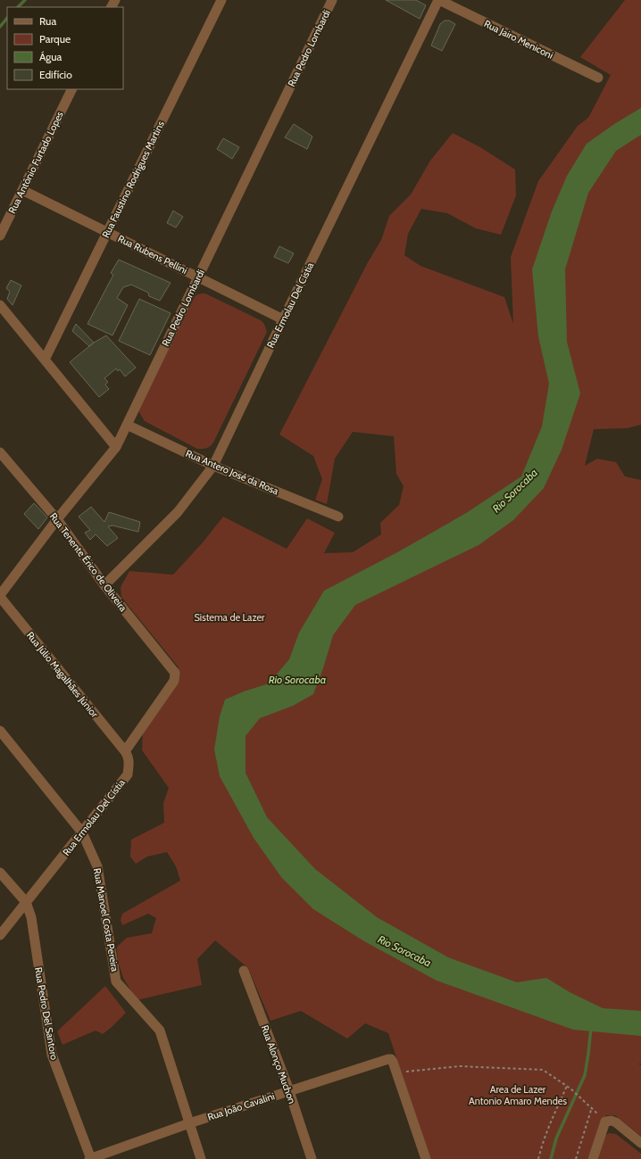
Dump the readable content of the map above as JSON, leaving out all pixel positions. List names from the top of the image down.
{
  "streets": {
    "street": [
      "Rua Jairo Meniconi",
      "Rua Pedro Lombardi",
      "Rua Antônio Furtado Lopes",
      "Rua Faustino Rodrigues Martins",
      "Rua Rubens Pellini",
      "Rua Ermolau Del Cístia",
      "Rua Antero José da Rosa",
      "Rua Tenente Érico de Oliveira",
      "Rua Júlio Magalhães Júnior",
      "Rua Manoel Costa Pereira",
      "Rua Pedro Del Santoro",
      "Rua Alonço Muchon",
      "Rua João Cavalini"
    ]
  },
  "crossings": [
    ["Rua Jairo Meniconi", "Rua Ermolau Del Cístia"],
    ["Rua Pedro Lombardi", "Rua Rubens Pellini"],
    ["Rua Pedro Lombardi", "Rua Antero José da Rosa"],
    ["Rua Pedro Lombardi", "Rua Tenente Érico de Oliveira"],
    ["Rua Pedro Lombardi", "Rua Júlio Magalhães Júnior"],
    ["Rua Antônio Furtado Lopes", "Rua Rubens Pellini"],
    ["Rua Faustino Rodrigues Martins", "Rua Rubens Pellini"],
    ["Rua Rubens Pellini", "Rua Ermolau Del Cístia"],
    ["Rua Ermolau Del Cístia", "Rua Antero José da Rosa"],
    ["Rua Ermolau Del Cístia", "Rua Tenente Érico de Oliveira"],
    ["Rua Ermolau Del Cístia", "Rua Júlio Magalhães Júnior"],
    ["Rua Ermolau Del Cístia", "Rua Manoel Costa Pereira"],
    ["Rua Ermolau Del Cístia", "Rua Pedro Del Santoro"],
    ["Rua Tenente Érico de Oliveira", "Rua Júlio Magalhães Júnior"],
    ["Rua Manoel Costa Pereira", "Rua João Cavalini"],
    ["Rua Pedro Del Santoro", "Rua João Cavalini"],
    ["Rua Alonço Muchon", "Rua João Cavalini"]
  ],
  "water": ["Rio Sorocaba"],
  "parks": ["Sistema de Lazer", "Area de Lazer Antonio Amaro Mendes"],
  "legend": [
    "Rua",
    "Parque",
    "Água",
    "Edifício"
  ]
}
